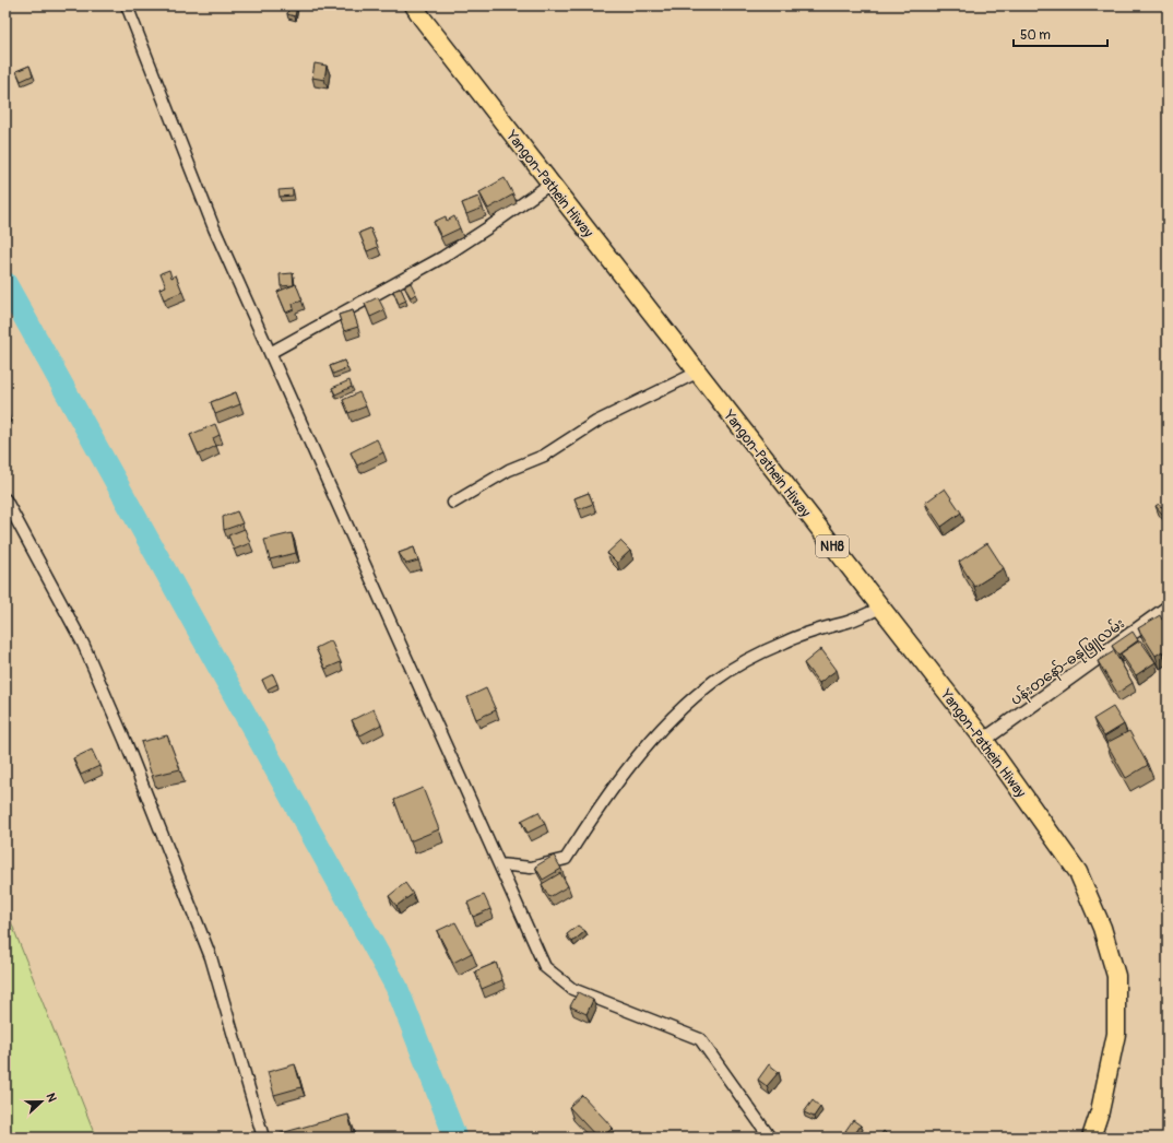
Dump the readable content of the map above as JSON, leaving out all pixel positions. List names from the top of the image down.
{
  "streets": {
    "highway": ["Yangon-Pathein Hiway", "NH8"],
    "street": ["ပန်းတနော်-ဓနုဖြူလမ်း"]
  },
  "crossings": [
    ["Yangon-Pathein Hiway", "ပန်းတနော်-ဓနုဖြူလမ်း"]
  ],
  "scale_bar": "50 m",
  "north": "right"
}
